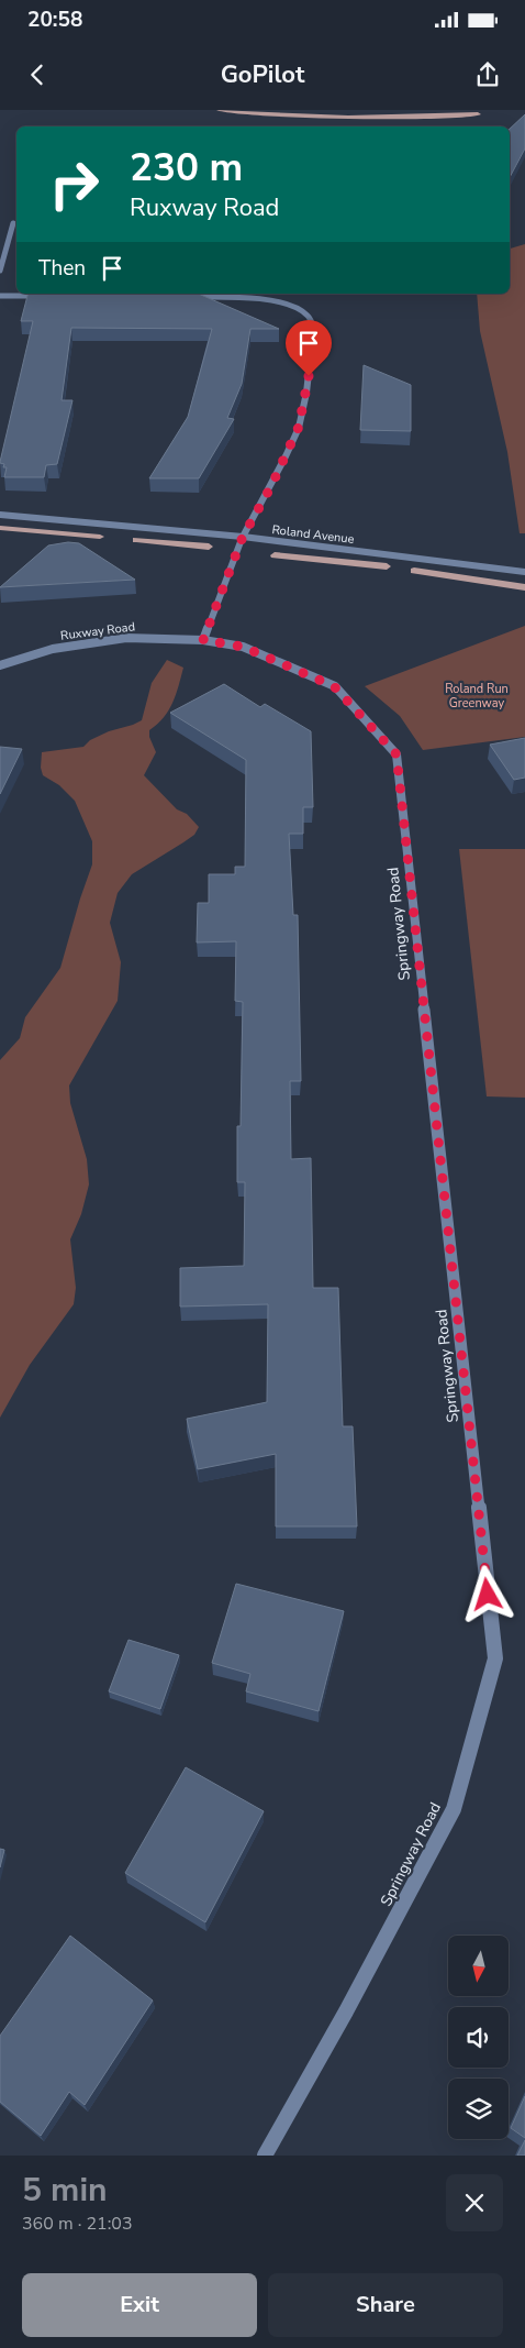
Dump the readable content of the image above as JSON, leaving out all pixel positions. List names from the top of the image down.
{
  "streets": {
    "street": ["Roland Avenue", "Ruxway Road", "Springway Road"]
  },
  "crossings": [
    ["Ruxway Road", "Springway Road"]
  ],
  "parks": ["Roland Run Greenway"],
  "north": "bottom",
  "page": {
    "status": "20:58",
    "header": "GoPilot",
    "turn": ["230 m", "Ruxway Road"],
    "then": "Then",
    "heading": ["5 min", "360 m · 21:03"],
    "buttons": ["Exit", "Share"]
  }
}
